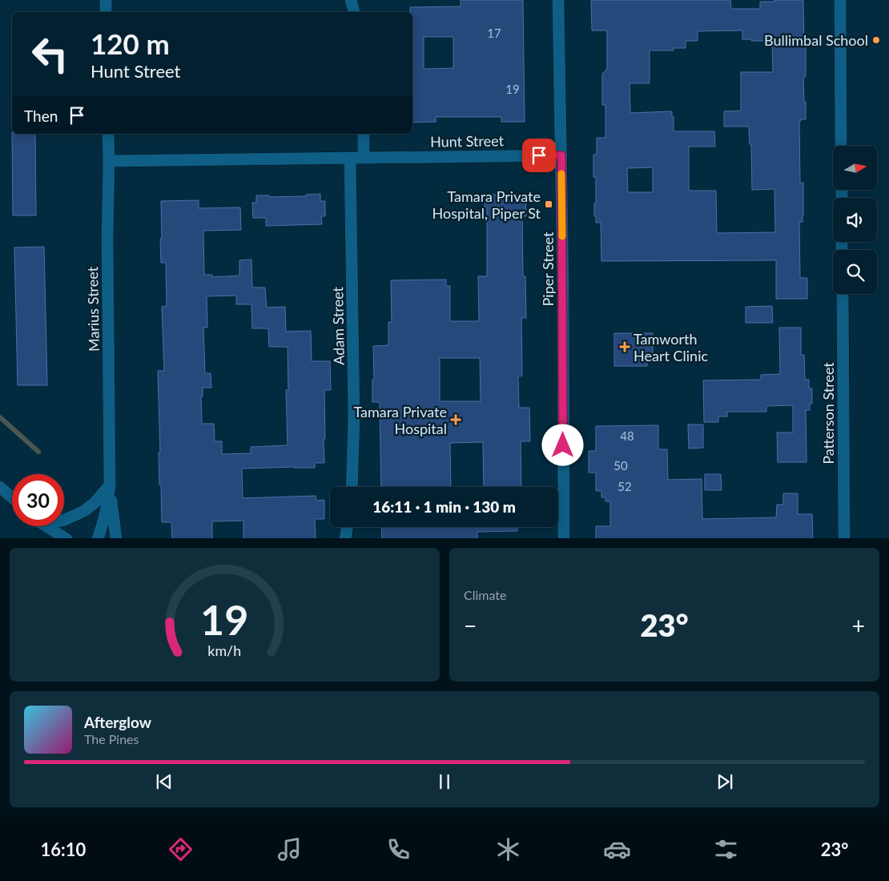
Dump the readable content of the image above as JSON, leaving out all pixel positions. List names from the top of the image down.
{
  "streets": {
    "street": [
      "Hunt Street",
      "Piper Street",
      "Marius Street",
      "Adam Street",
      "Patterson Street"
    ]
  },
  "crossings": [
    ["Hunt Street", "Piper Street"],
    ["Hunt Street", "Marius Street"],
    ["Hunt Street", "Adam Street"]
  ],
  "places": {
    "other": ["Bullimbal School"],
    "transit": ["Tamara Private Hospital, Piper St"],
    "health": ["Tamworth Heart Clinic", "Tamara Private Hospital"]
  },
  "house_numbers": [
    "17",
    "19",
    "48",
    "50",
    "52"
  ],
  "north": "right",
  "page": {
    "turn": ["120 m", "Hunt Street"],
    "then": "Then",
    "limit": "30",
    "trip": "16:11 · 1 min · 130 m",
    "tile": "Climate",
    "heat": ["−", "23°", "+"],
    "song": ["Afterglow", "The Pines"],
    "tabs": ["16:10", "23°"],
    "gauge": ["19", "km/h"]
  }
}
